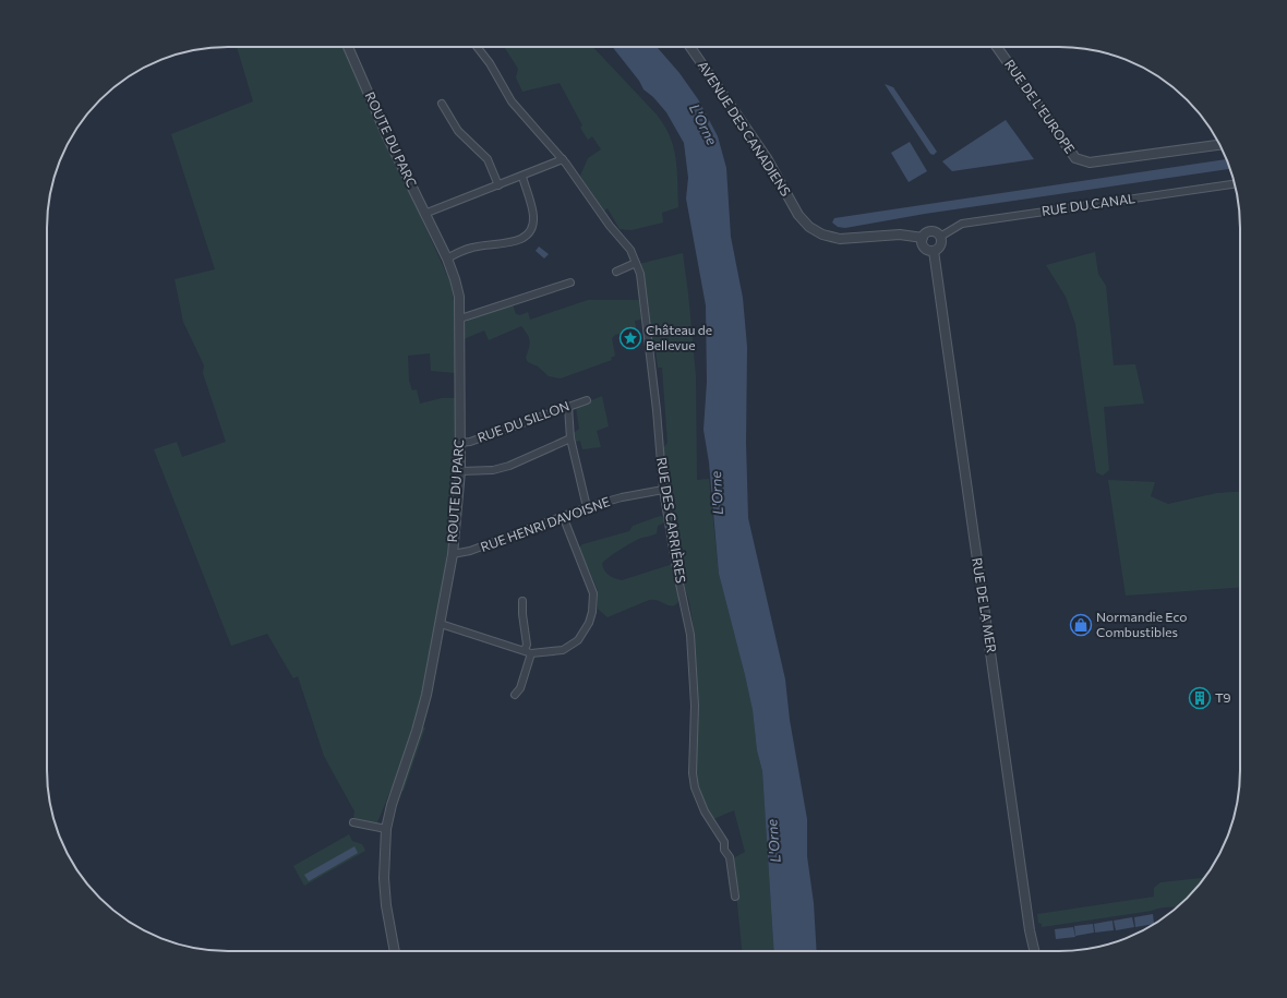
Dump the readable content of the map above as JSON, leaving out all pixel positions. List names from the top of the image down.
{
  "streets": {
    "street": [
      "RUE DE L'EUROPE",
      "AVENUE DES CANADIENS",
      "ROUTE DU PARC",
      "RUE DU CANAL",
      "RUE DU SILLON",
      "RUE DES CARRIÈRES",
      "RUE HENRI DAVOISNE",
      "RUE DE LA MER"
    ]
  },
  "crossings": [
    ["AVENUE DES CANADIENS", "RUE DU CANAL"],
    ["AVENUE DES CANADIENS", "RUE DE LA MER"],
    ["ROUTE DU PARC", "RUE DU SILLON"],
    ["ROUTE DU PARC", "RUE HENRI DAVOISNE"],
    ["RUE DU CANAL", "RUE DE LA MER"],
    ["RUE DES CARRIÈRES", "RUE HENRI DAVOISNE"]
  ],
  "water": ["L'Orne"],
  "places": {
    "place": ["Château de Bellevue"],
    "shop": ["Normandie Eco Combustibles"],
    "building": ["T9"]
  }
}
